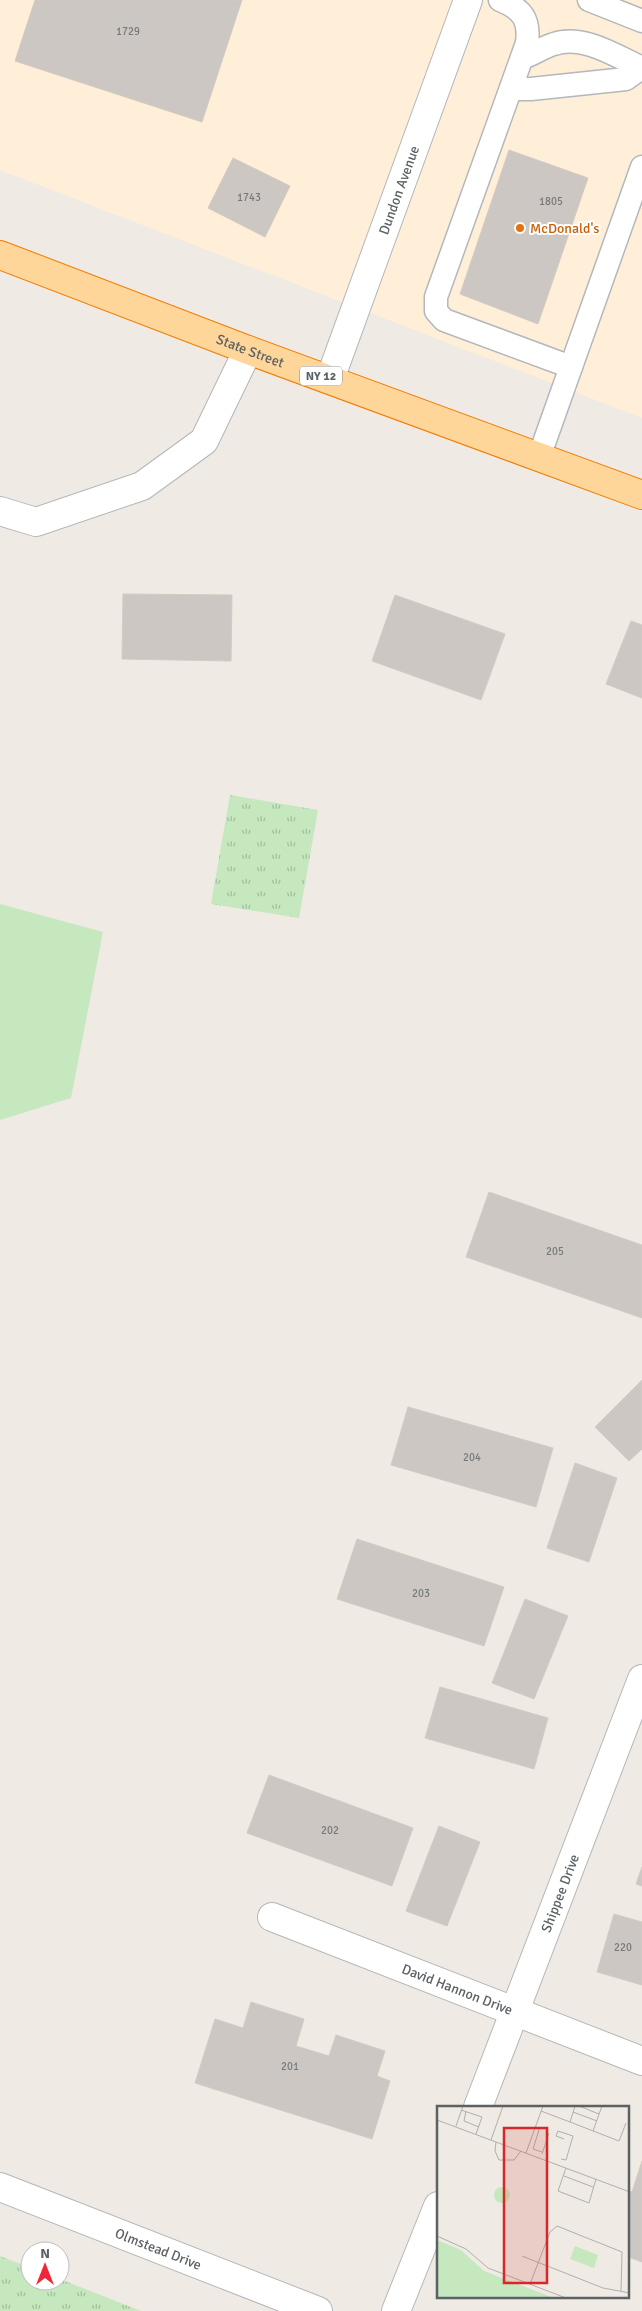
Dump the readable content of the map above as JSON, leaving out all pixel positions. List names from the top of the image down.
{
  "streets": {
    "highway": ["State Street", "NY 12"],
    "street": [
      "Dundon Avenue",
      "Shippee Drive",
      "David Hannon Drive",
      "Olmstead Drive"
    ]
  },
  "crossings": [
    ["Dundon Avenue", "State Street"],
    ["Shippee Drive", "David Hannon Drive"]
  ],
  "places": ["McDonald's"],
  "house_numbers": [
    "1729",
    "1743",
    "1805",
    "205",
    "204",
    "203",
    "202",
    "220",
    "201"
  ],
  "north": "top"
}
